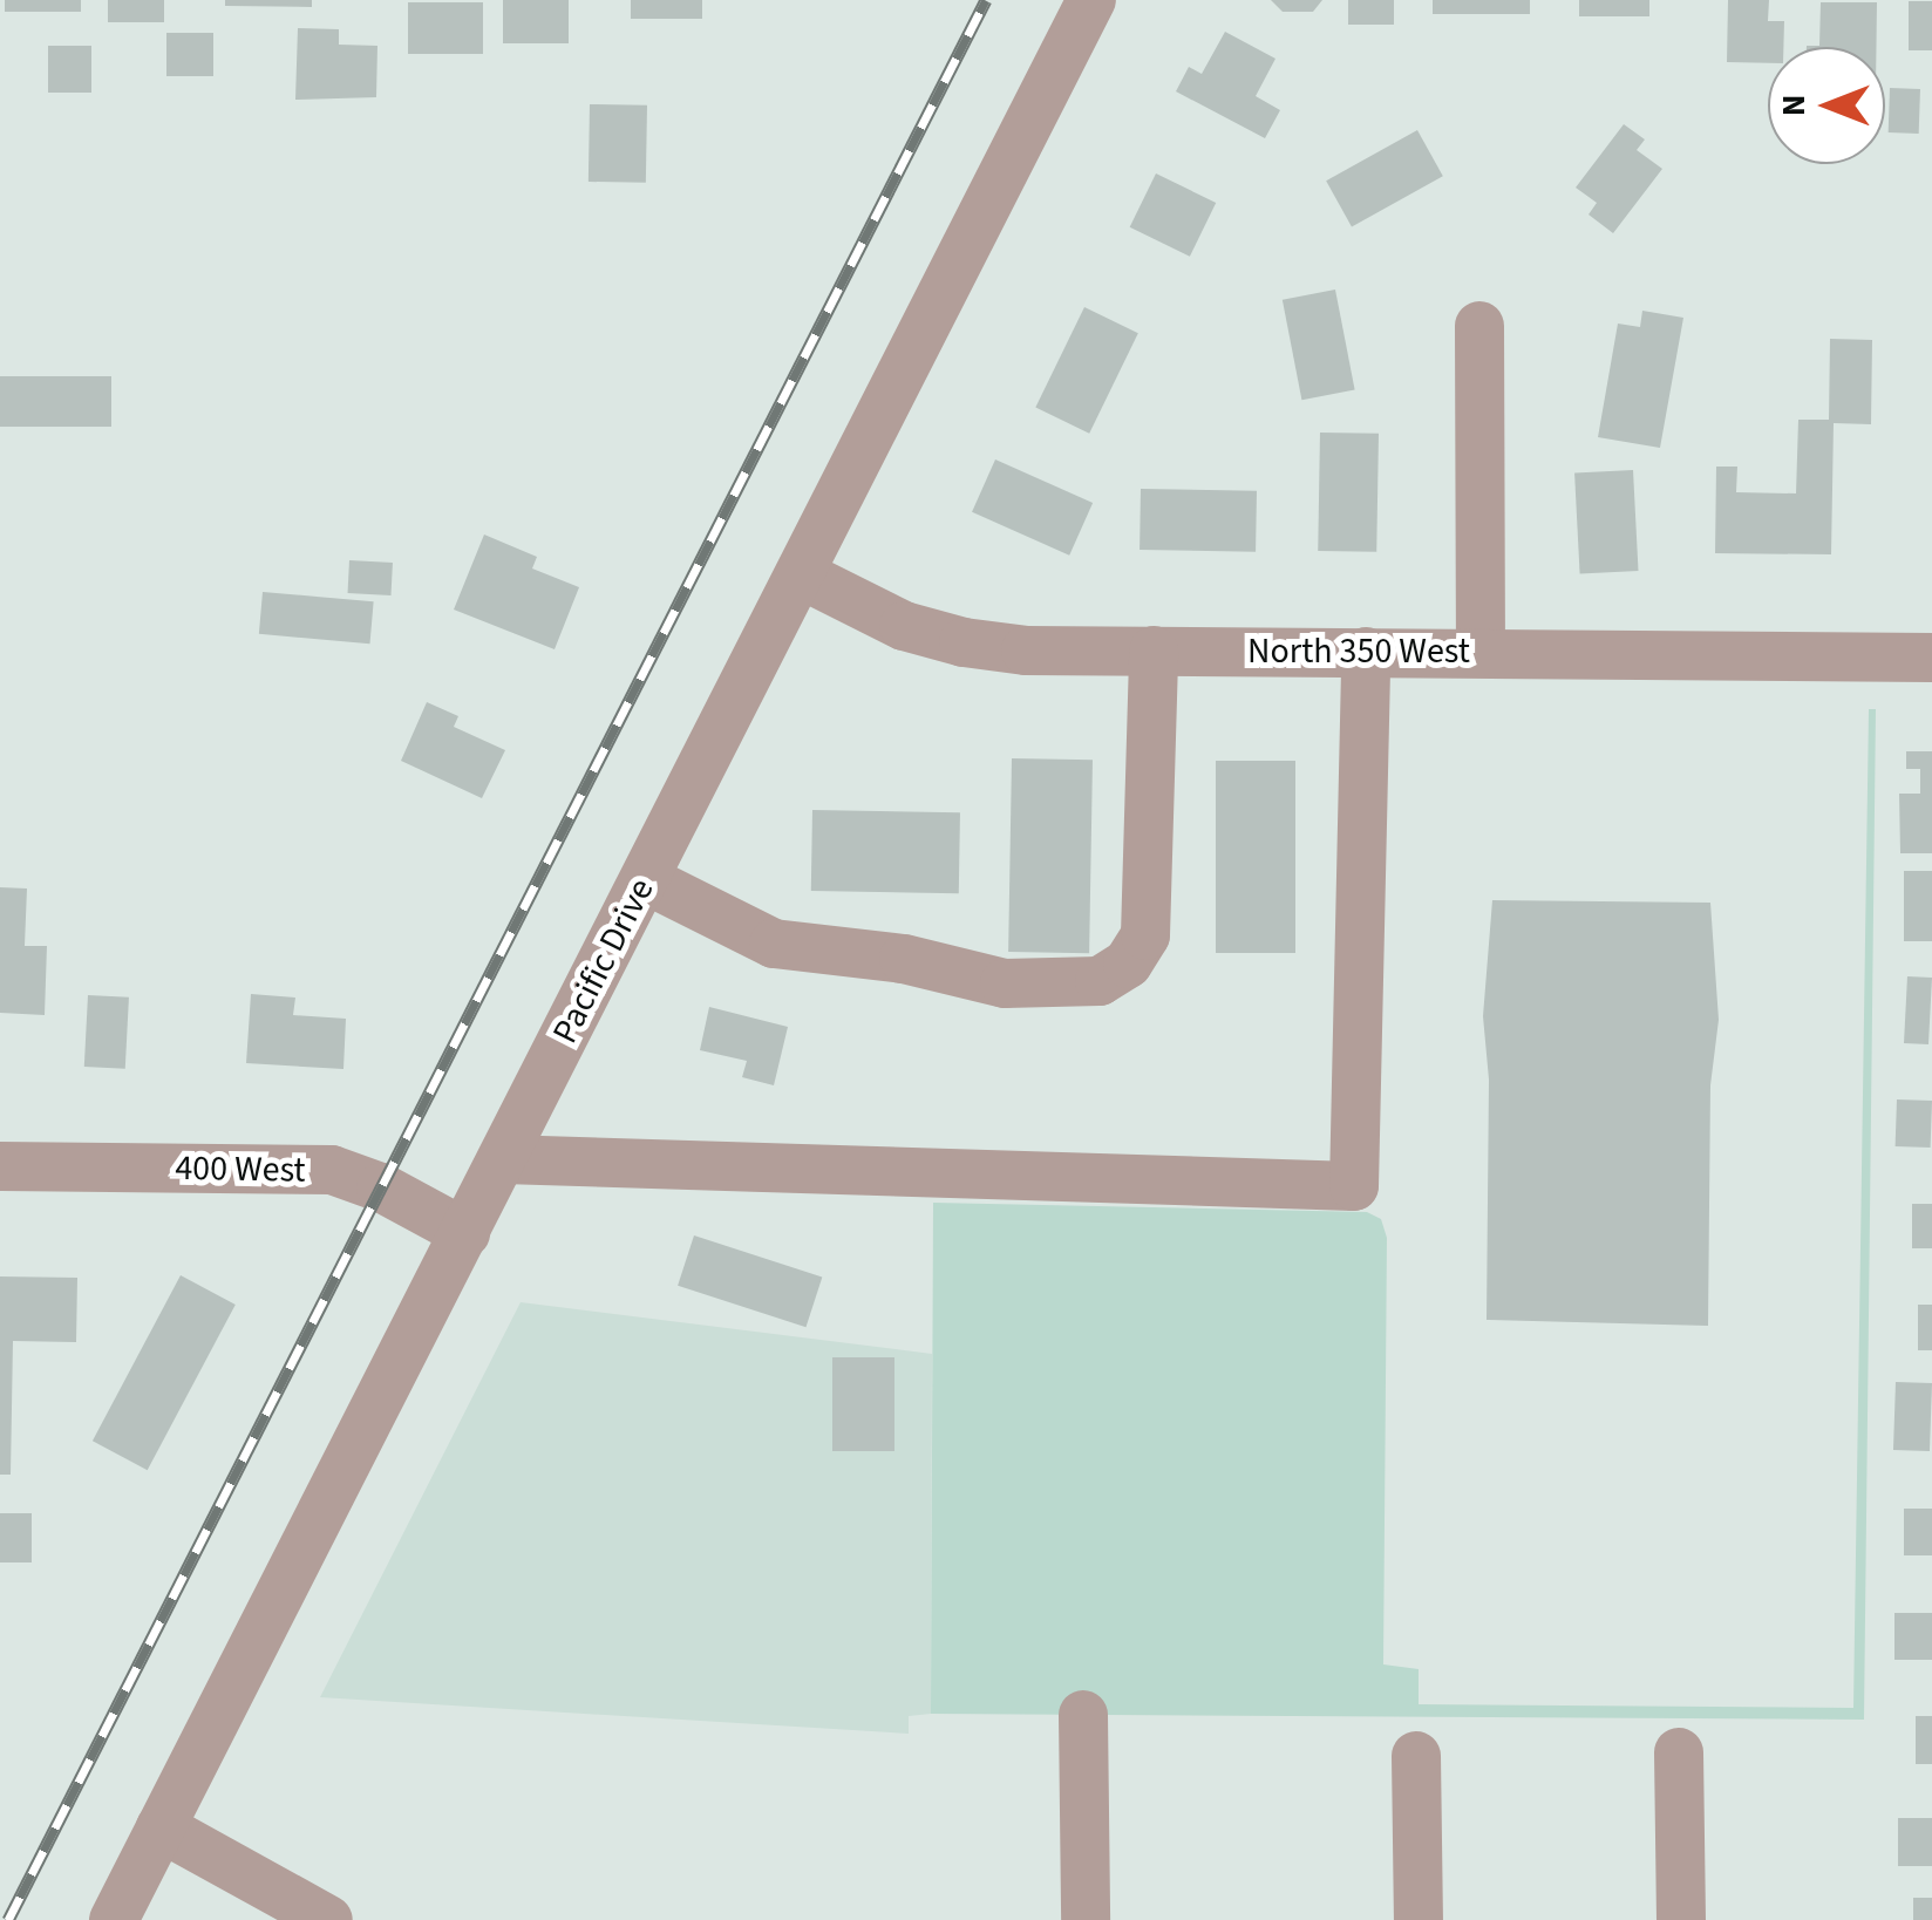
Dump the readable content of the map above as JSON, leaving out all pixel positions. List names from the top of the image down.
{
  "streets": {
    "street": ["North 350 West", "Pacific Drive", "400 West"]
  },
  "crossings": [
    ["North 350 West", "Pacific Drive"],
    ["Pacific Drive", "400 West"]
  ],
  "north": "left"
}
